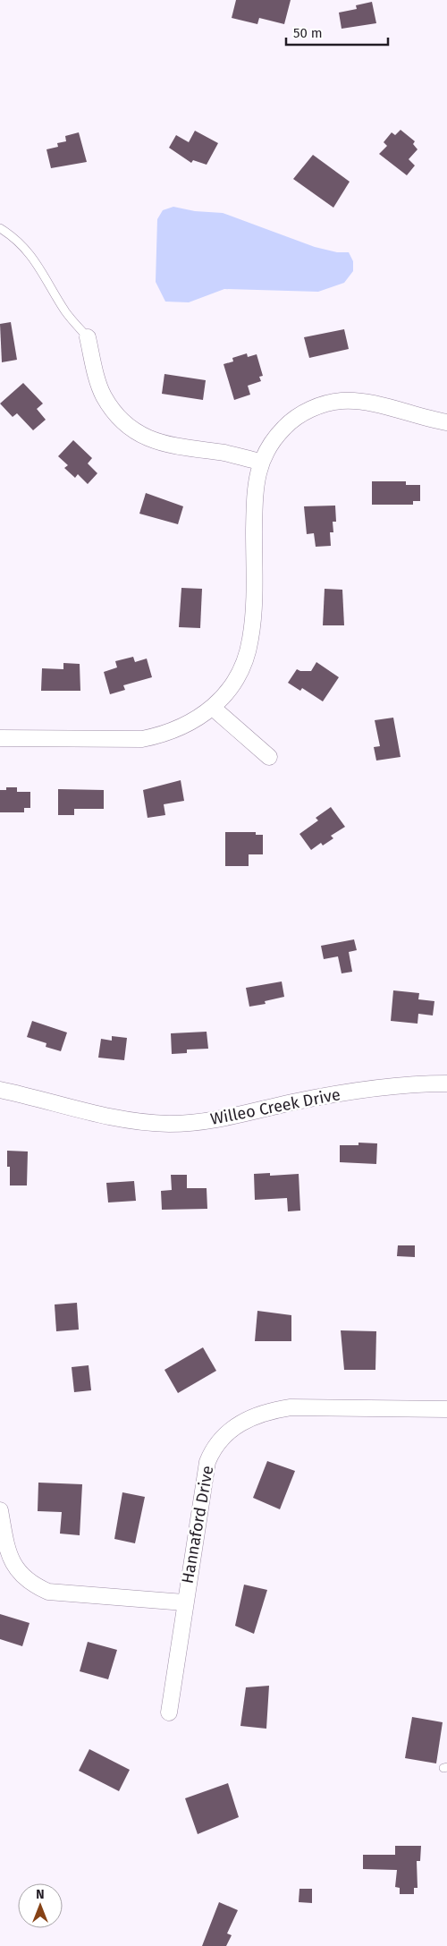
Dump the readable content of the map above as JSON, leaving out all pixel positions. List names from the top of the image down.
{
  "streets": {
    "street": ["Willeo Creek Drive", "Hannaford Drive"]
  },
  "scale_bar": "50 m",
  "north": "top"
}
